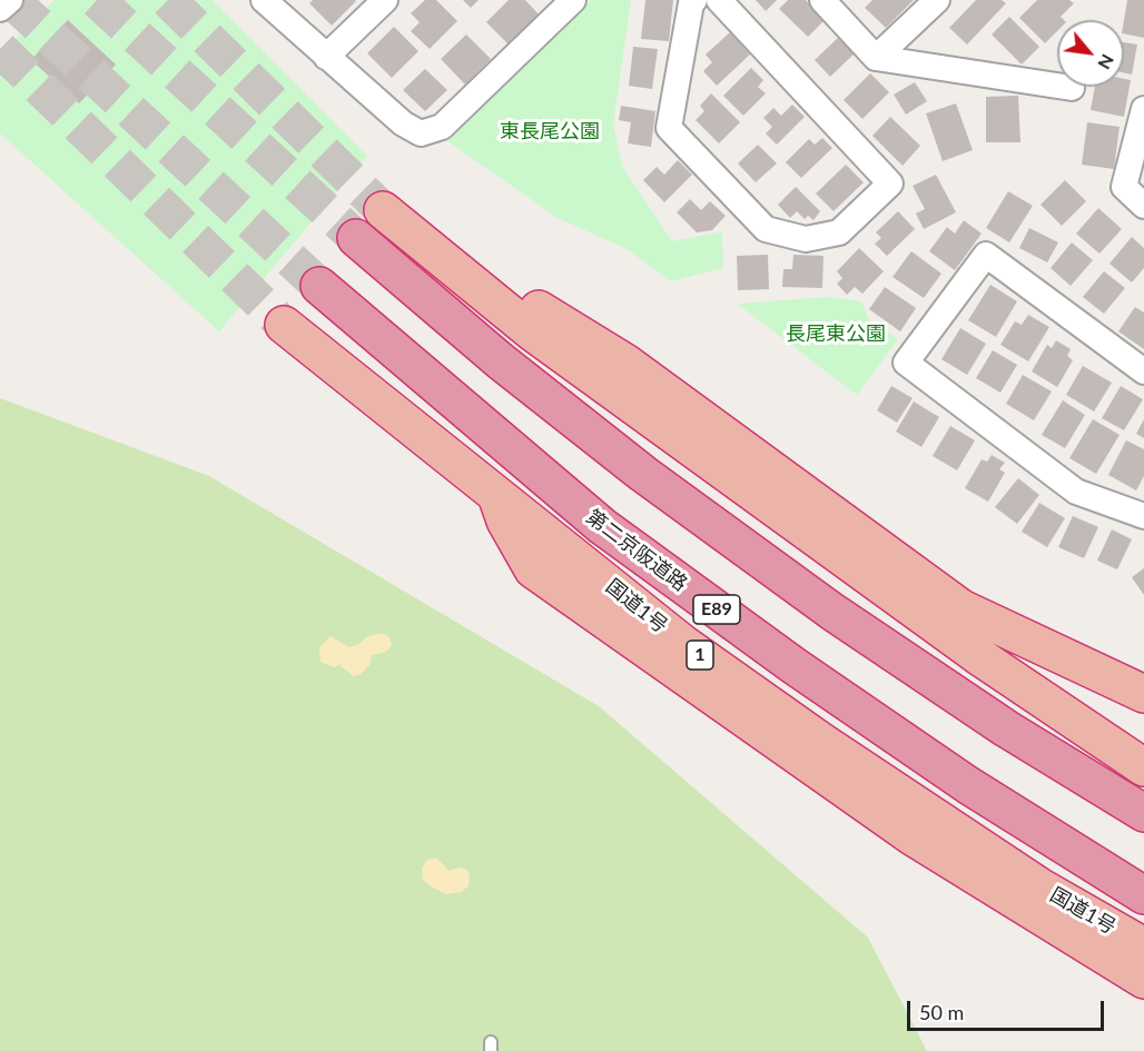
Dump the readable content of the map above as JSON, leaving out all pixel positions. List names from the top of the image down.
{
  "streets": {
    "highway": [
      "第二京阪道路",
      "国道1号",
      "E89",
      "1"
    ]
  },
  "parks": ["東長尾公園", "長尾東公園"],
  "scale_bar": "50 m",
  "north": "bottom right"
}
